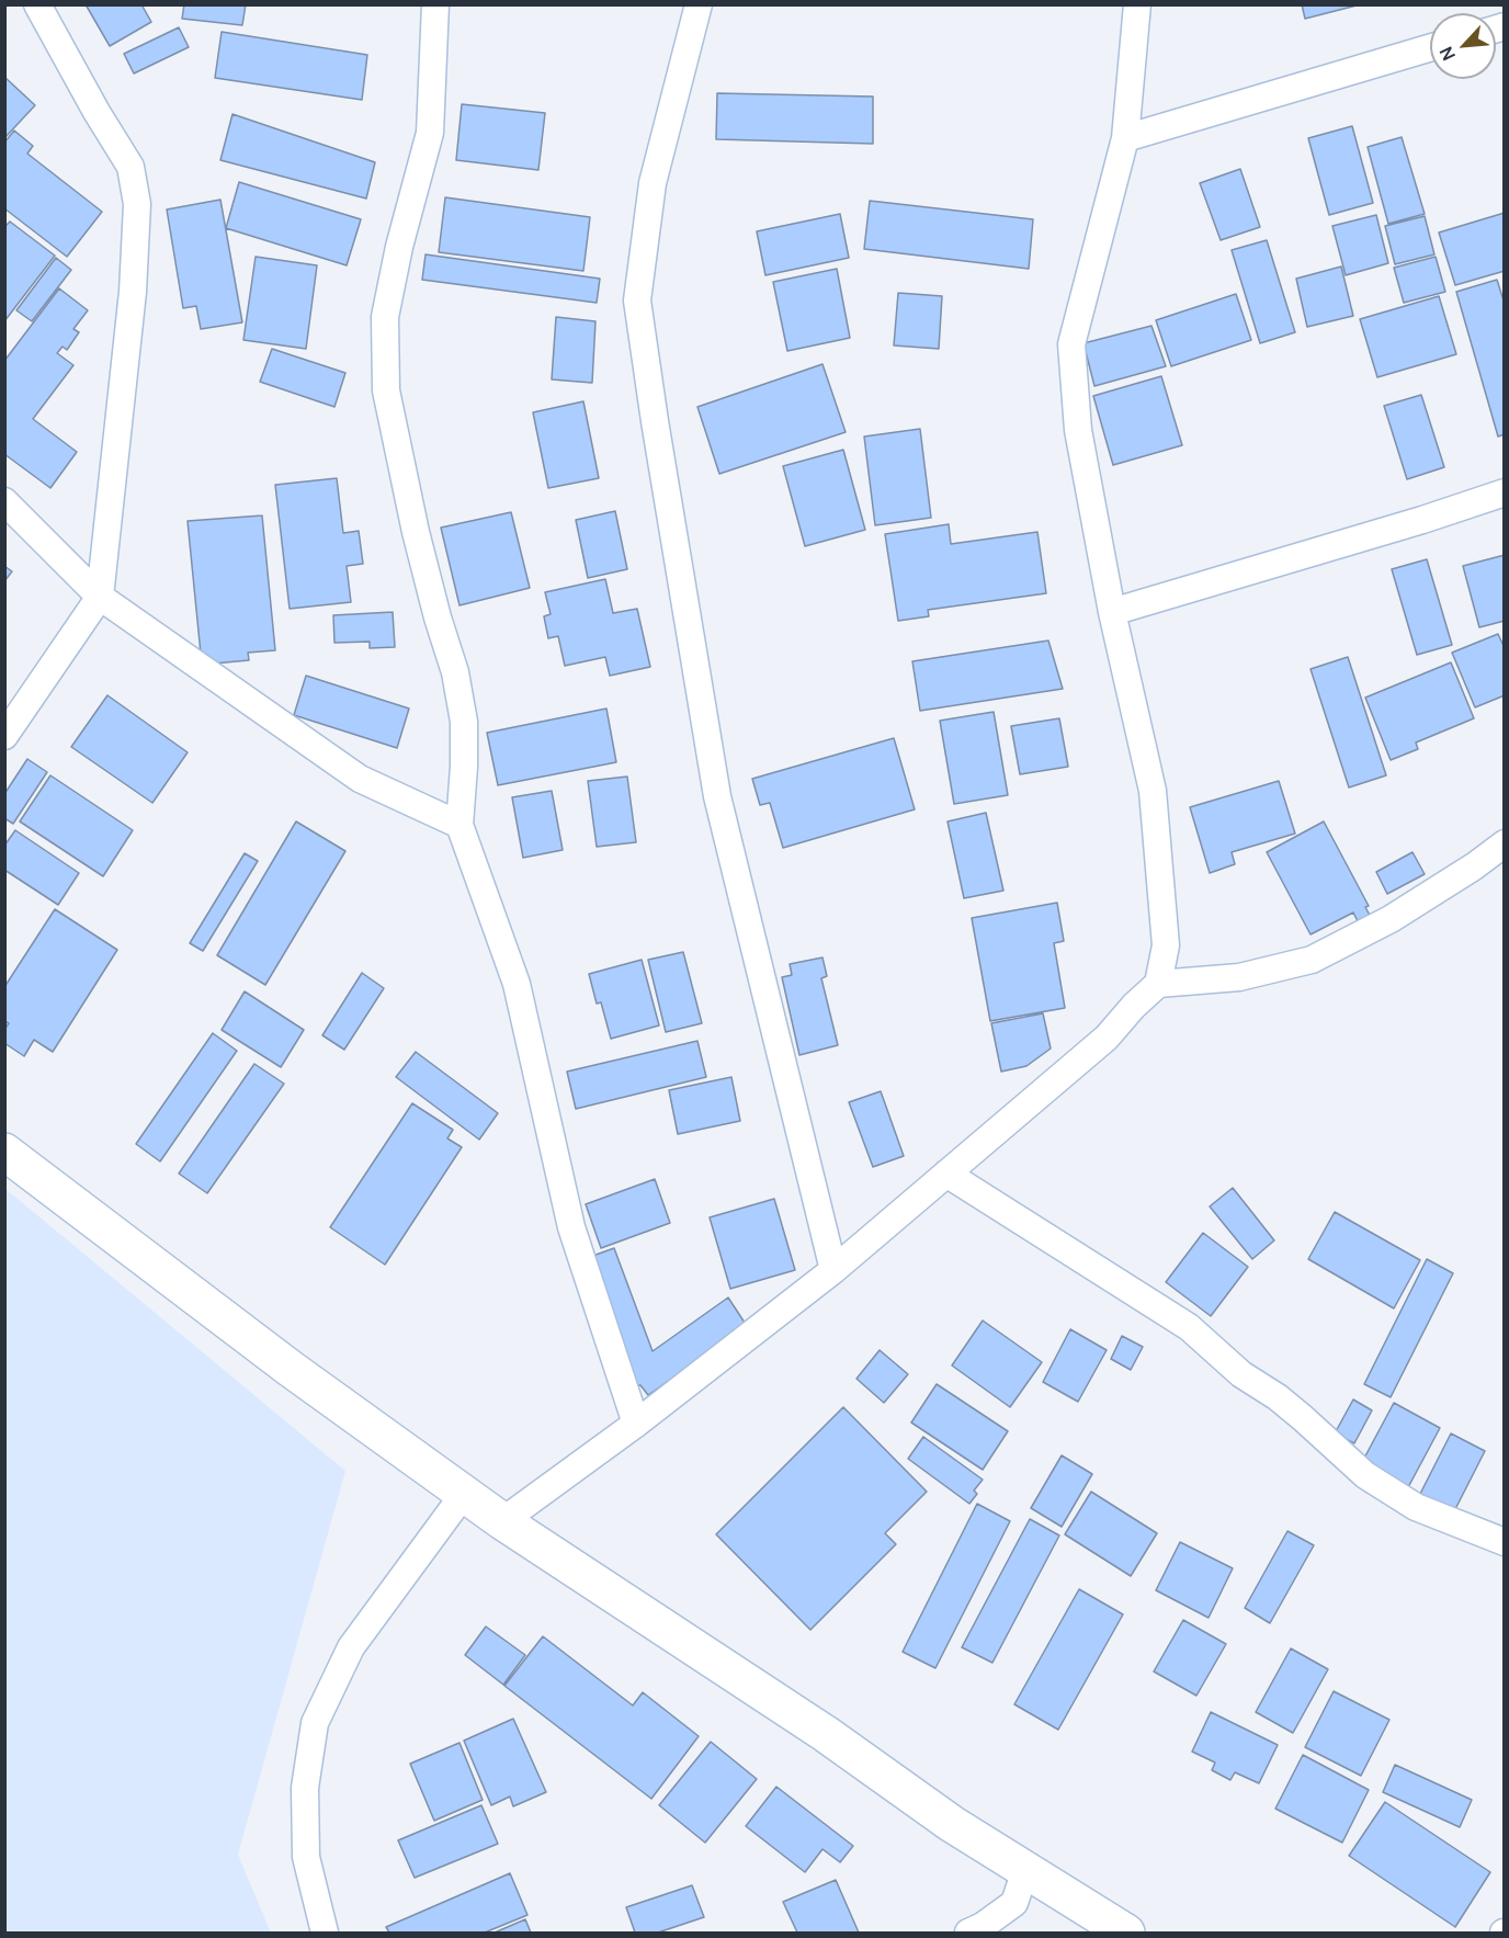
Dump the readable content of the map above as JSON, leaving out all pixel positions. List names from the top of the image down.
{
  "north": "bottom left"
}
